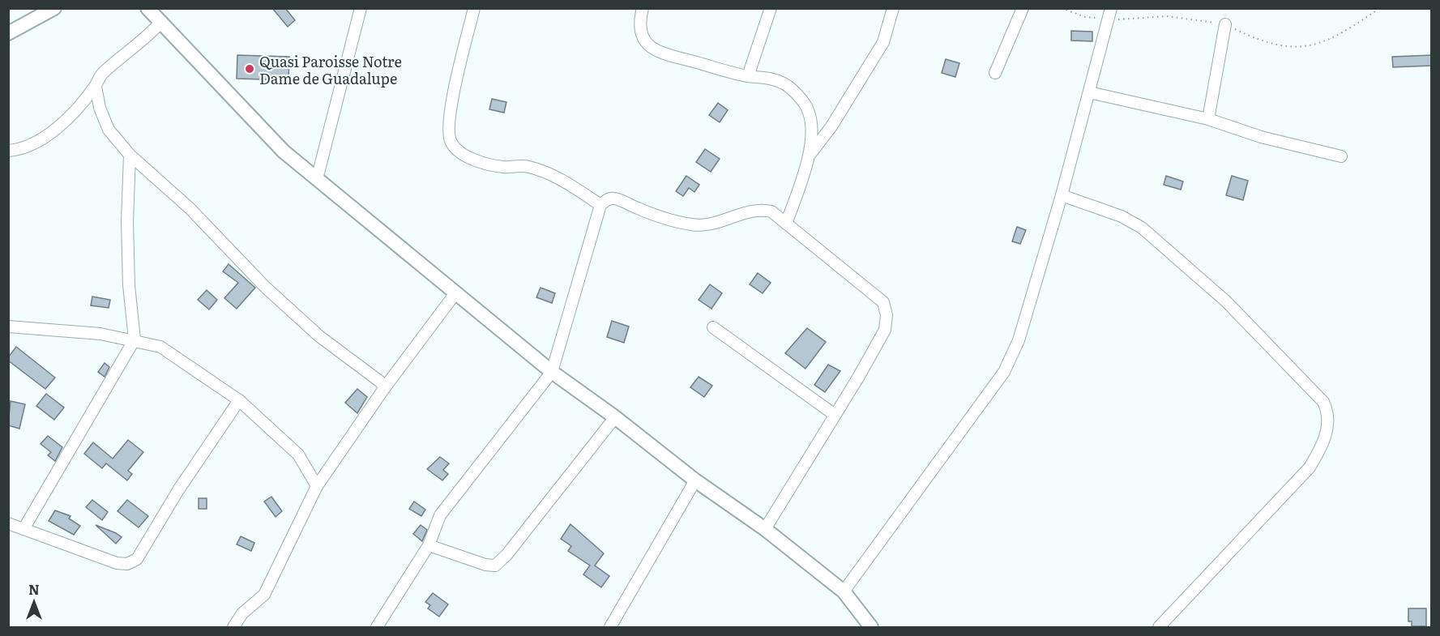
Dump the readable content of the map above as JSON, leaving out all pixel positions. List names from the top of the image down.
{
  "places": ["Quasi Paroisse Notre Dame de Guadalupe"],
  "north": "top"
}
